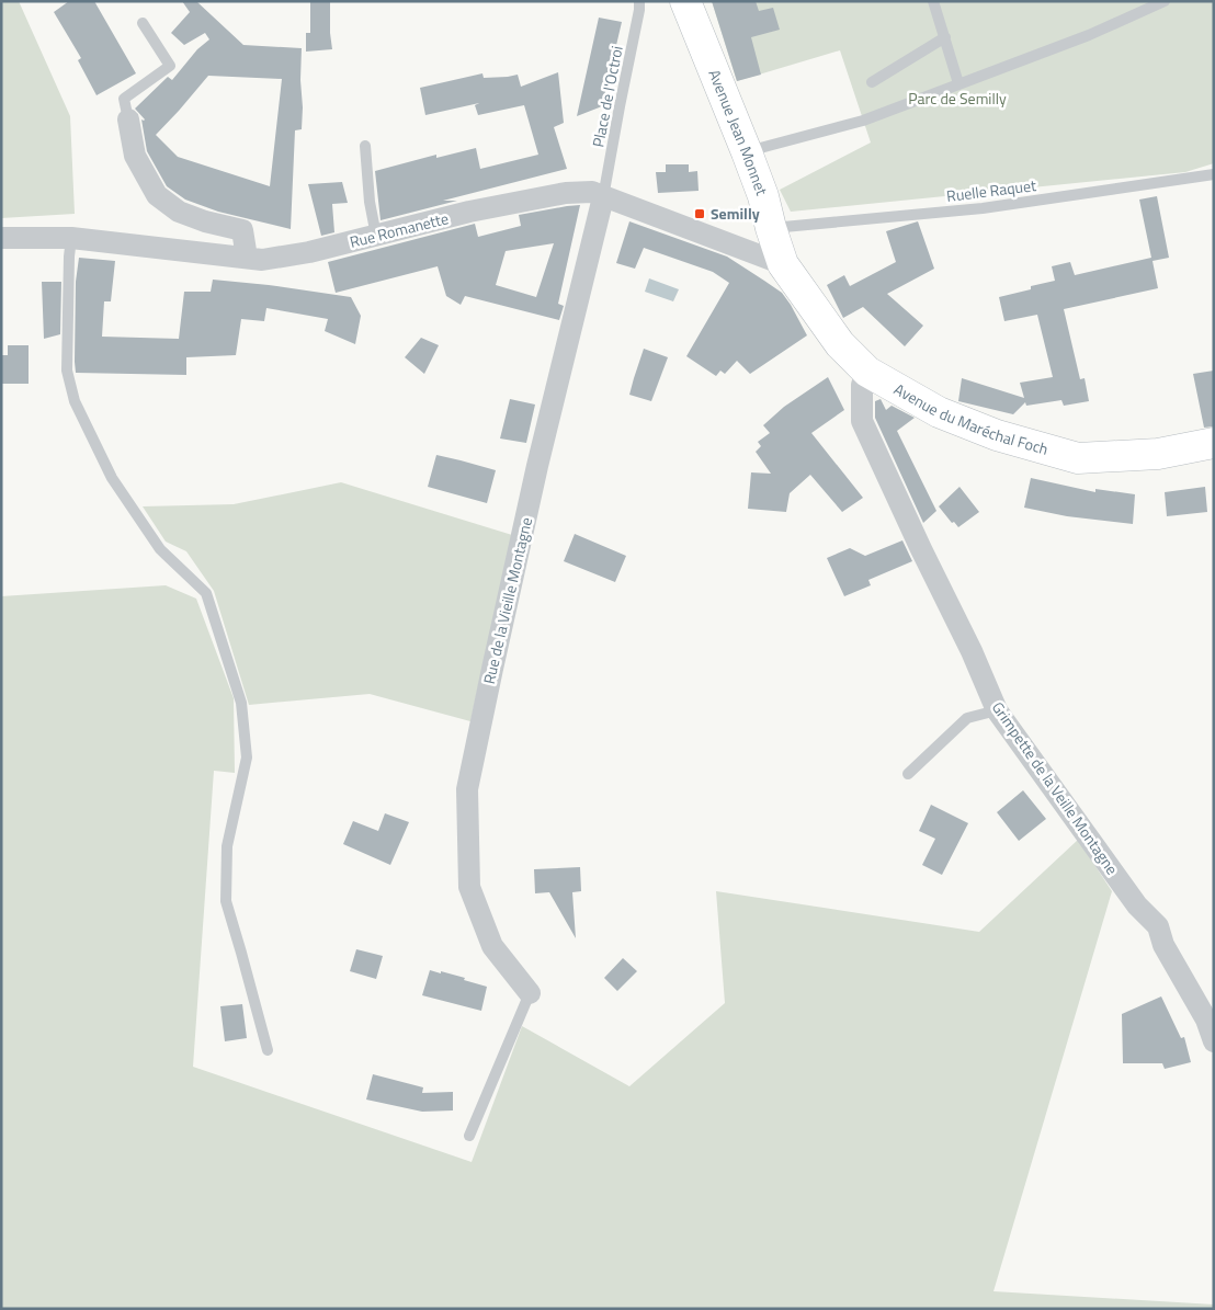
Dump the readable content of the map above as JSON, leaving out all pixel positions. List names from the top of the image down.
{
  "streets": {
    "main road": ["Avenue Jean Monnet", "Avenue du Maréchal Foch"],
    "street": ["Rue Romanette", "Rue de la Vieille Montagne", "Grimpette de la Veille Montagne"],
    "lane": ["Place de l'Octroi", "Ruelle Raquet"]
  },
  "crossings": [
    ["Place de l'Octroi", "Rue Romanette"],
    ["Place de l'Octroi", "Rue de la Vieille Montagne"],
    ["Avenue Jean Monnet", "Ruelle Raquet"],
    ["Avenue Jean Monnet", "Rue Romanette"],
    ["Avenue Jean Monnet", "Avenue du Maréchal Foch"],
    ["Rue Romanette", "Avenue du Maréchal Foch"],
    ["Rue Romanette", "Rue de la Vieille Montagne"],
    ["Avenue du Maréchal Foch", "Grimpette de la Veille Montagne"]
  ],
  "parks": ["Parc de Semilly"],
  "places": {
    "transit": ["Semilly"]
  }
}
